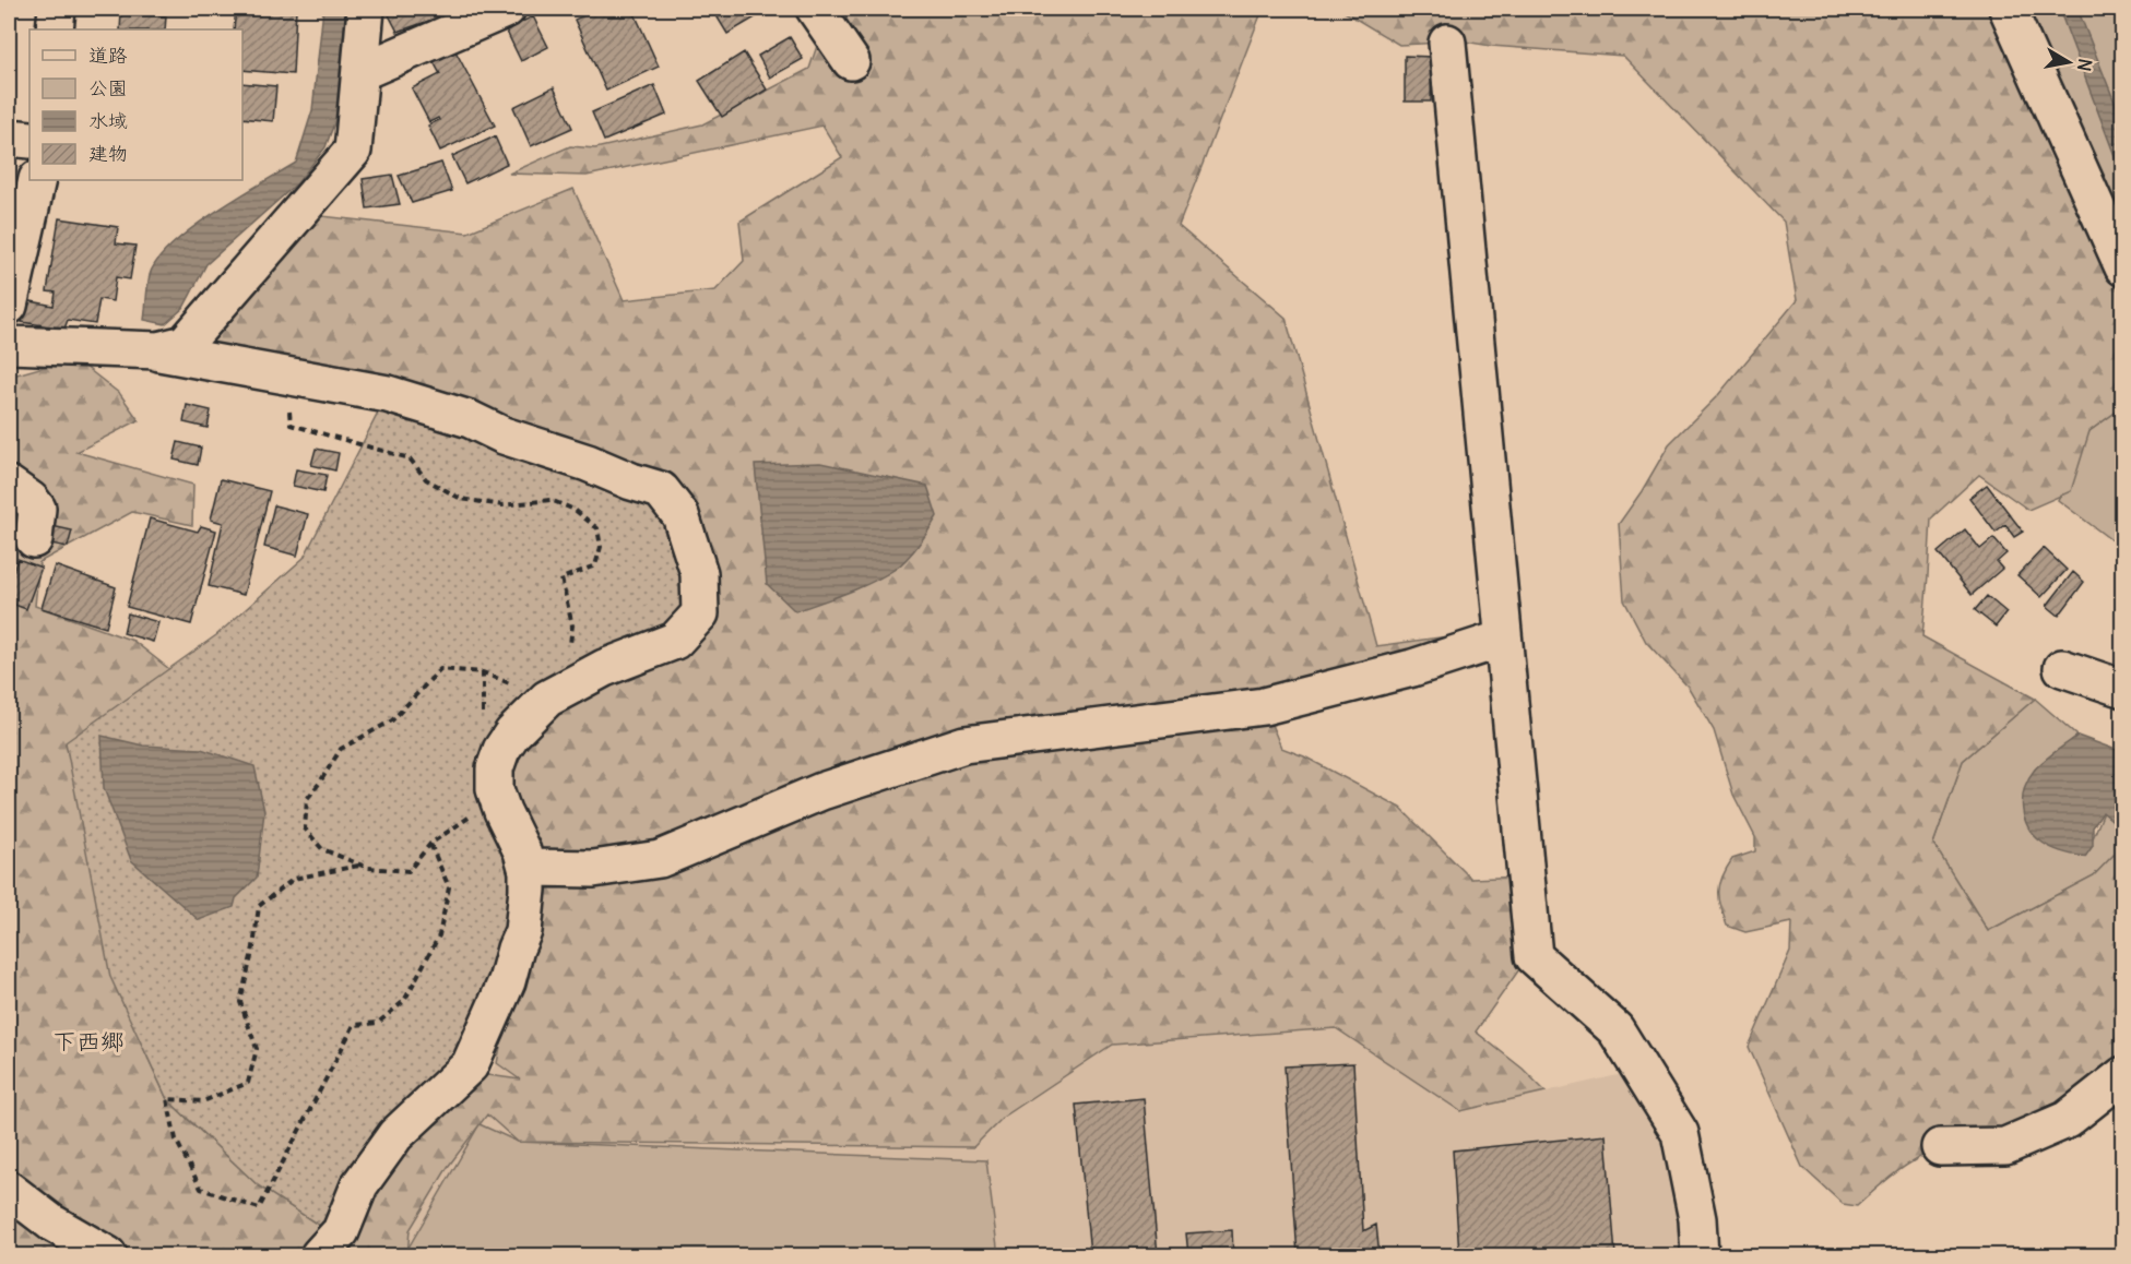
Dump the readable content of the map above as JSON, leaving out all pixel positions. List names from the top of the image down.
{
  "districts": ["下西郷"],
  "legend": [
    "道路",
    "公園",
    "水域",
    "建物"
  ],
  "north": "right"
}
